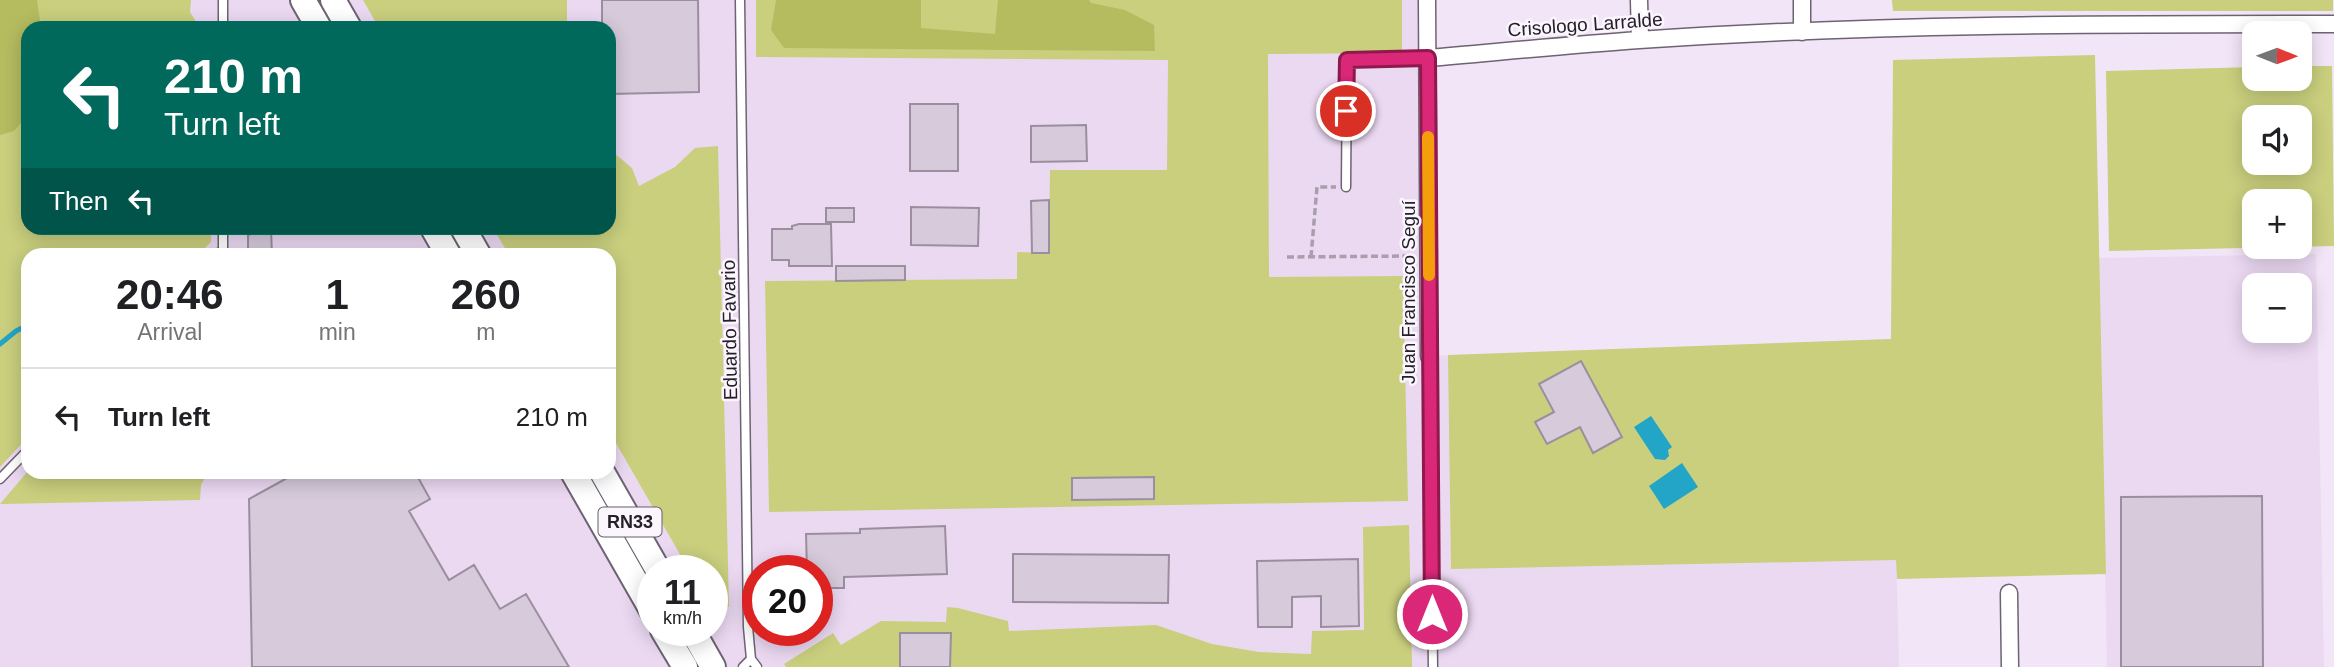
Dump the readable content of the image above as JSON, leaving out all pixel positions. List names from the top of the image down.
{
  "streets": {
    "main road": ["RN33"],
    "street": ["Crisologo Larralde", "Juan Francisco Seguí"],
    "lane": ["Eduardo Favario"]
  },
  "crossings": [
    ["Crisologo Larralde", "Juan Francisco Seguí"]
  ],
  "north": "right",
  "page": {
    "map_buttons": ["+", "−"],
    "turn": ["210 m", "Turn left"],
    "then": "Then",
    "eta": [
      "20:46",
      "Arrival",
      "1",
      "min",
      "260",
      "m"
    ],
    "list": [
      {
        "name": "Turn left",
        "value": "210 m"
      }
    ],
    "speed": "11 km/h",
    "limit": "20"
  }
}
